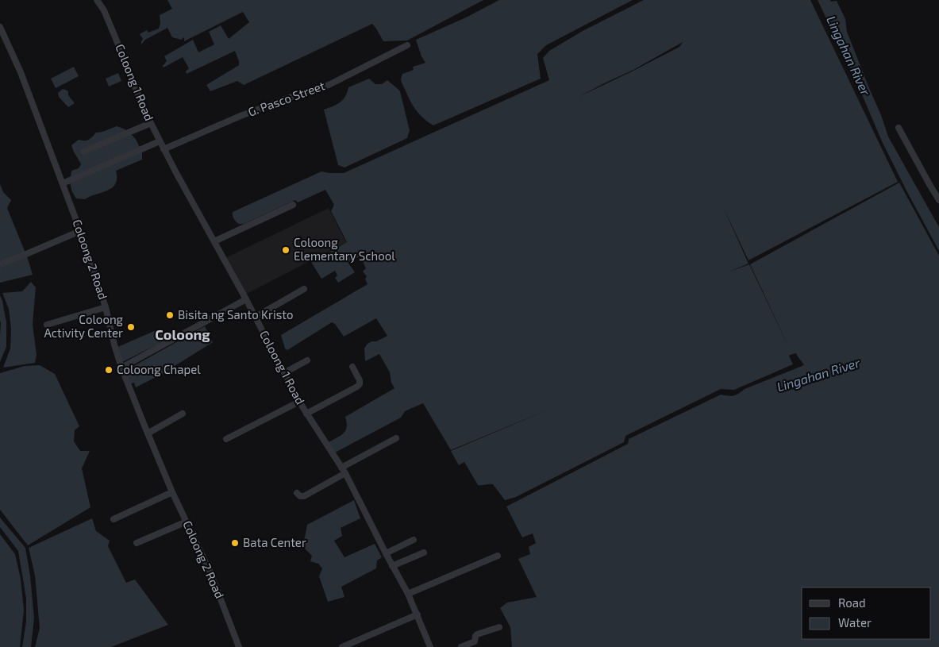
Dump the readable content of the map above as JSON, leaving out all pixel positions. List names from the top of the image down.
{
  "streets": {
    "street": ["Coloong 1 Road", "G. Pasco Street", "Coloong 2 Road"]
  },
  "crossings": [
    ["Coloong 1 Road", "G. Pasco Street"]
  ],
  "districts": ["Coloong"],
  "water": ["Lingahan River"],
  "places": [
    "Coloong Elementary School",
    "Bisita ng Santo Kristo",
    "Coloong Activity Center",
    "Coloong Chapel",
    "Bata Center"
  ],
  "legend": ["Road", "Water"]
}
